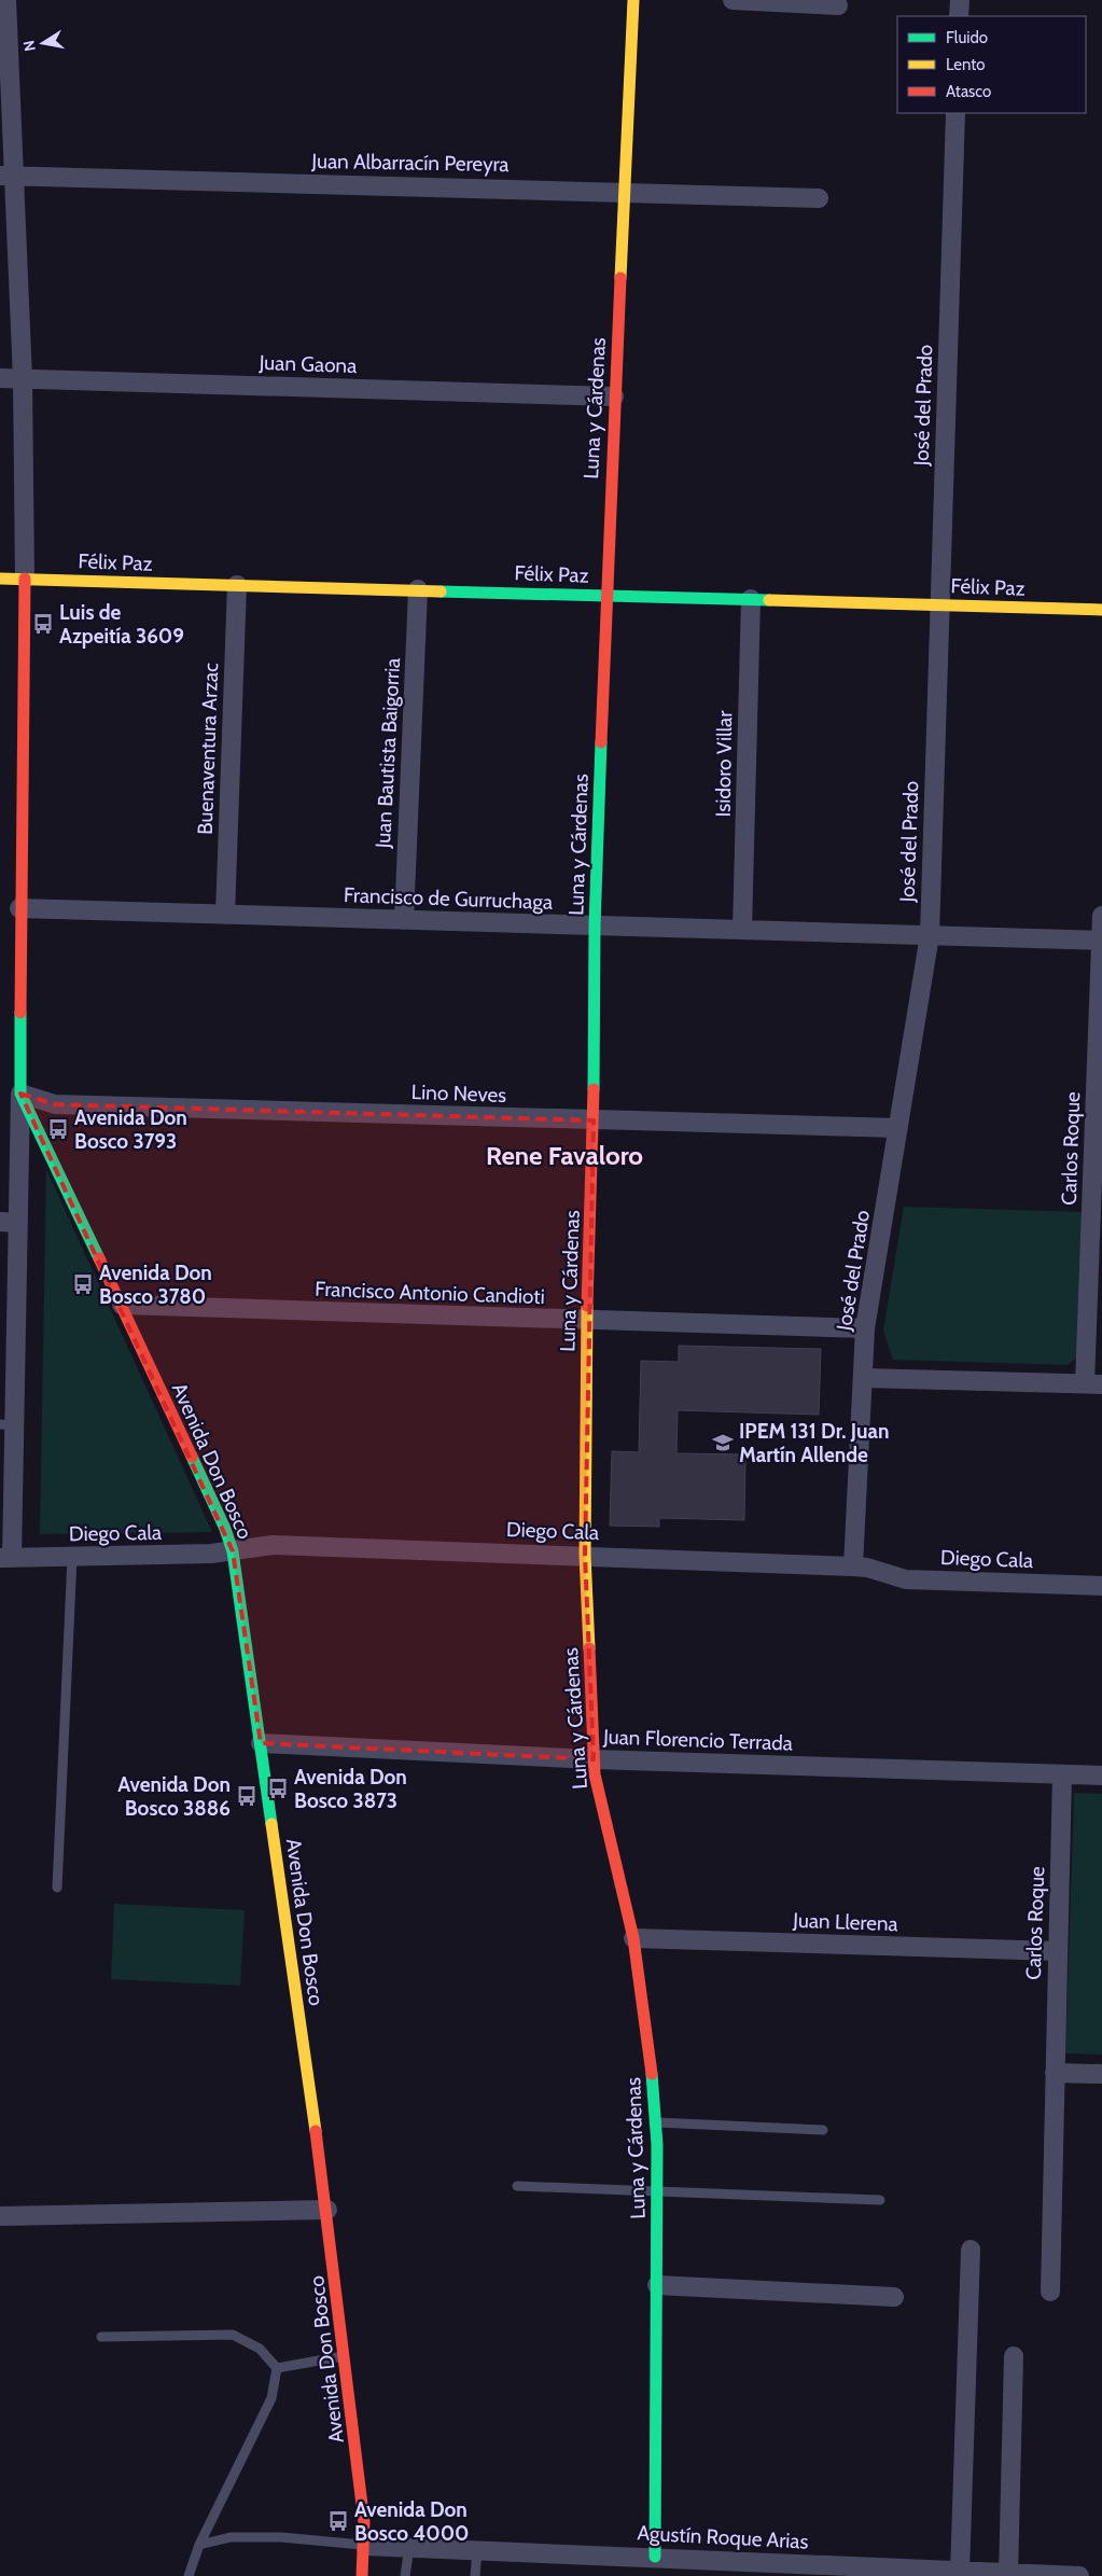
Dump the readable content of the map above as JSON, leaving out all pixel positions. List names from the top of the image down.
{
  "streets": {
    "main road": ["Luna y Cárdenas", "Félix Paz", "Avenida Don Bosco"],
    "street": [
      "Juan Albarracín Pereyra",
      "Juan Gaona",
      "José del Prado",
      "Buenaventura Arzac",
      "Juan Bautista Baigorria",
      "Isidoro Villar",
      "Francisco de Gurruchaga",
      "Lino Neves",
      "Carlos Roque",
      "Francisco Antonio Candioti",
      "Diego Cala",
      "Juan Florencio Terrada",
      "Juan Llerena",
      "Agustín Roque Arias"
    ]
  },
  "crossings": [
    ["Juan Albarracín Pereyra", "Luna y Cárdenas"],
    ["Juan Gaona", "Luna y Cárdenas"],
    ["José del Prado", "Félix Paz"],
    ["José del Prado", "Francisco de Gurruchaga"],
    ["José del Prado", "Lino Neves"],
    ["José del Prado", "Francisco Antonio Candioti"],
    ["José del Prado", "Diego Cala"],
    ["Luna y Cárdenas", "Félix Paz"],
    ["Luna y Cárdenas", "Francisco de Gurruchaga"],
    ["Luna y Cárdenas", "Lino Neves"],
    ["Luna y Cárdenas", "Francisco Antonio Candioti"],
    ["Luna y Cárdenas", "Diego Cala"],
    ["Luna y Cárdenas", "Juan Florencio Terrada"],
    ["Luna y Cárdenas", "Juan Llerena"],
    ["Luna y Cárdenas", "Agustín Roque Arias"],
    ["Félix Paz", "Buenaventura Arzac"],
    ["Félix Paz", "Juan Bautista Baigorria"],
    ["Félix Paz", "Isidoro Villar"],
    ["Buenaventura Arzac", "Francisco de Gurruchaga"],
    ["Juan Bautista Baigorria", "Francisco de Gurruchaga"],
    ["Isidoro Villar", "Francisco de Gurruchaga"],
    ["Francisco de Gurruchaga", "Carlos Roque"],
    ["Lino Neves", "Avenida Don Bosco"],
    ["Carlos Roque", "Juan Florencio Terrada"],
    ["Carlos Roque", "Juan Llerena"],
    ["Francisco Antonio Candioti", "Avenida Don Bosco"],
    ["Avenida Don Bosco", "Diego Cala"],
    ["Avenida Don Bosco", "Juan Florencio Terrada"],
    ["Avenida Don Bosco", "Agustín Roque Arias"]
  ],
  "districts": ["Rene Favaloro"],
  "places": {
    "bus stop": [
      "Luis de Azpeitía 3609",
      "Avenida Don Bosco 3793",
      "Avenida Don Bosco 3780",
      "Avenida Don Bosco 3873",
      "Avenida Don Bosco 3886",
      "Avenida Don Bosco 4000"
    ],
    "school or university": ["IPEM 131 Dr. Juan Martín Allende"]
  },
  "legend": ["Fluido", "Lento", "Atasco"],
  "north": "left"
}
